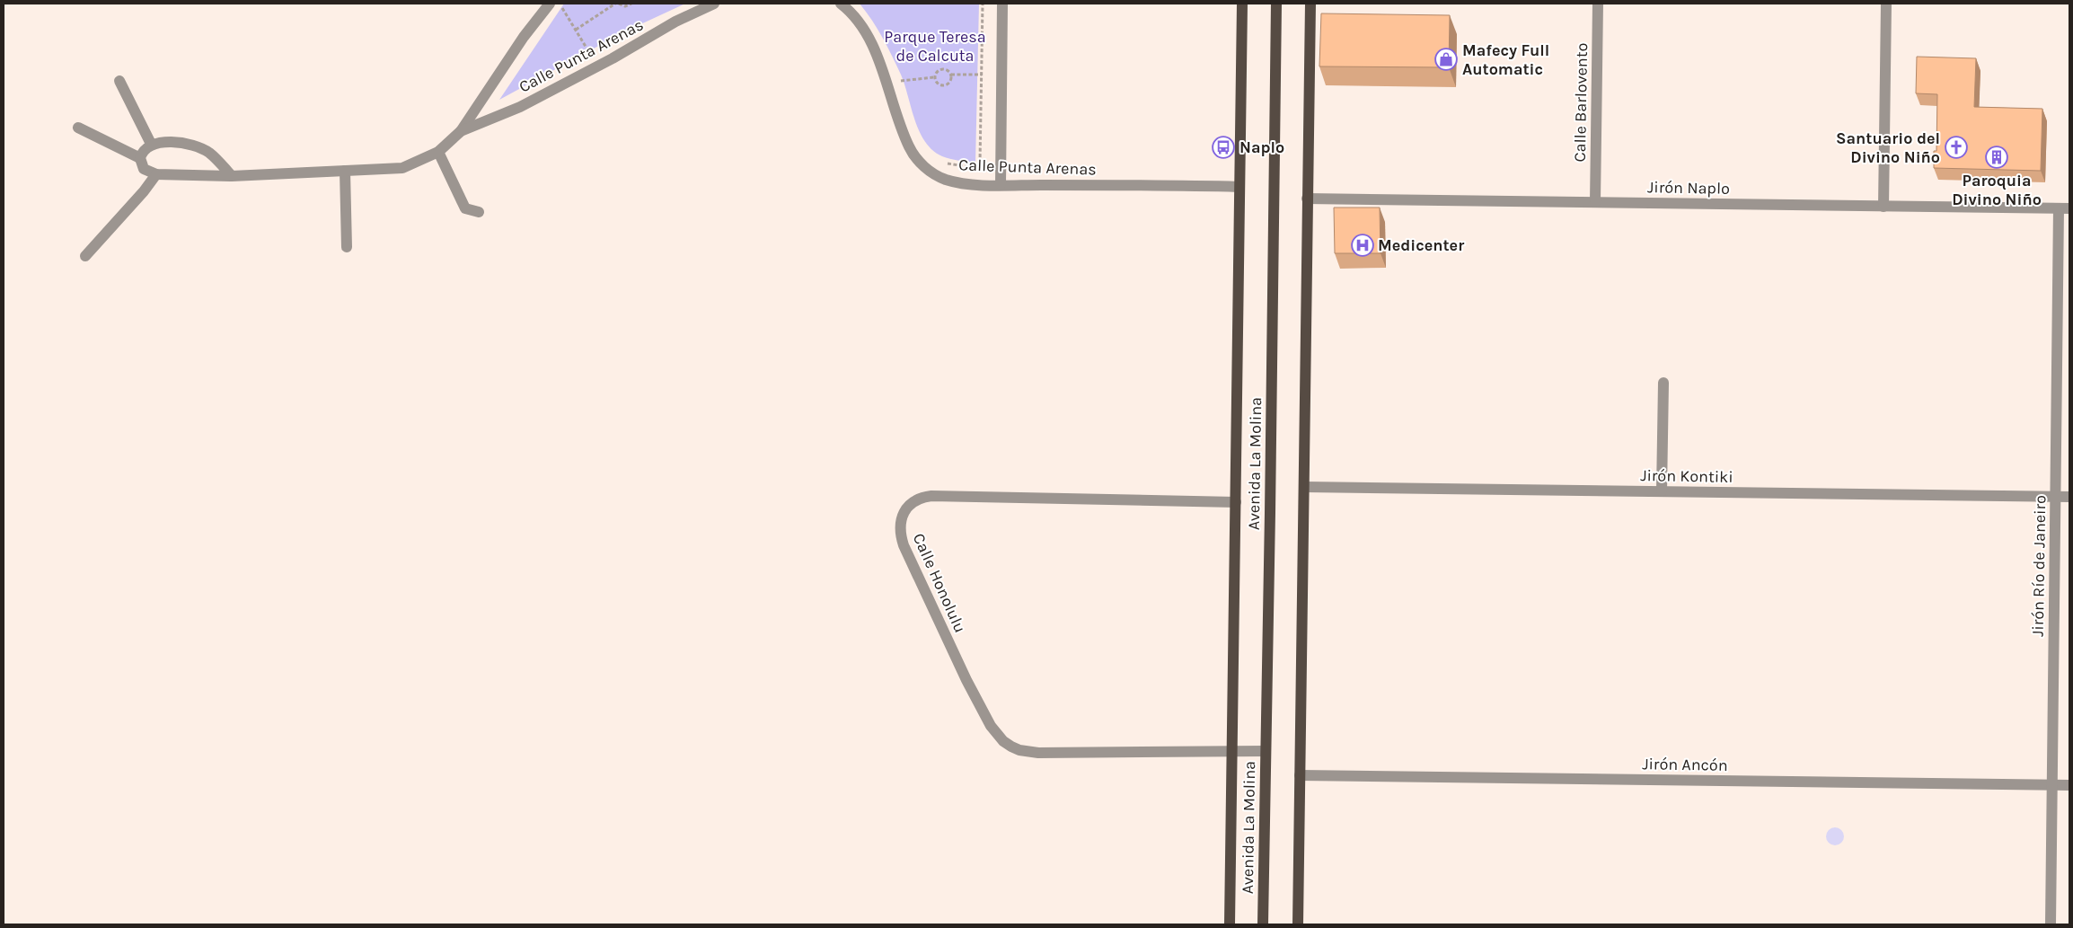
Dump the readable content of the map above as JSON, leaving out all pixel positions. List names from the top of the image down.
{
  "streets": {
    "main road": ["Avenida La Molina"],
    "street": [
      "Calle Punta Arenas",
      "Calle Barlovento",
      "Jirón Naplo",
      "Jirón Kontiki",
      "Jirón Río de Janeiro",
      "Calle Honolulu",
      "Jirón Ancón"
    ]
  },
  "crossings": [
    ["Calle Punta Arenas", "Avenida La Molina"],
    ["Calle Barlovento", "Jirón Naplo"],
    ["Jirón Naplo", "Jirón Río de Janeiro"],
    ["Avenida La Molina", "Calle Honolulu"],
    ["Jirón Kontiki", "Jirón Río de Janeiro"],
    ["Jirón Río de Janeiro", "Jirón Ancón"]
  ],
  "parks": ["Parque Teresa de Calcuta"],
  "places": {
    "shop": ["Mafecy Full Automatic"],
    "bus stop": ["Naplo"],
    "church": ["Santuario del Divino Niño"],
    "building": ["Paroquia Divino Niño"],
    "hospital": ["Medicenter"]
  }
}
